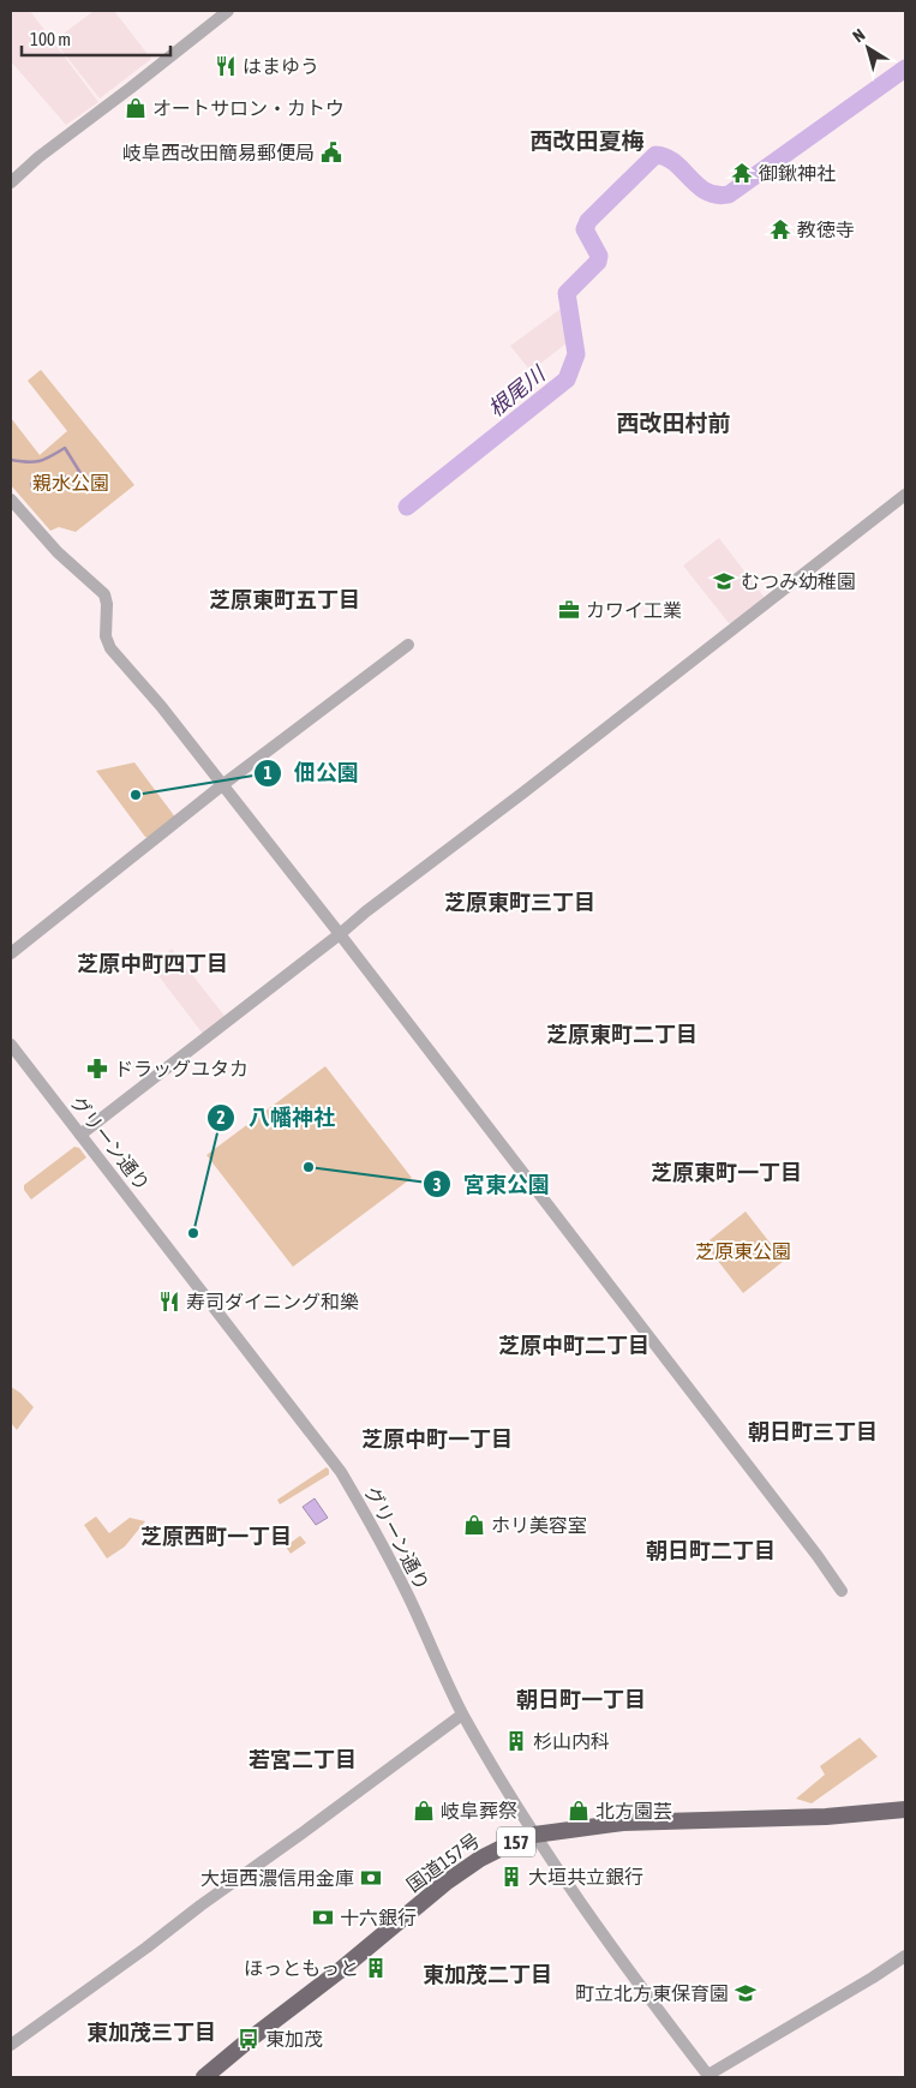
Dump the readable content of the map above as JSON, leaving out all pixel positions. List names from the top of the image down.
{
  "streets": {
    "highway": ["157", "国道157号"],
    "street": ["グリーン通り"]
  },
  "crossings": [
    ["グリーン通り", "国道157号"]
  ],
  "districts": [
    "西改田夏梅",
    "西改田村前",
    "芝原東町五丁目",
    "芝原東町三丁目",
    "芝原中町四丁目",
    "芝原東町二丁目",
    "芝原東町一丁目",
    "芝原中町二丁目",
    "朝日町三丁目",
    "芝原中町一丁目",
    "芝原西町一丁目",
    "朝日町二丁目",
    "朝日町一丁目",
    "若宮二丁目",
    "東加茂二丁目",
    "東加茂三丁目"
  ],
  "water": ["根尾川"],
  "parks": ["親水公園", "芝原東公園"],
  "places": {
    "restaurant": ["はまゆう", "寿司ダイニング和樂"],
    "shop": [
      "オートサロン・カトウ",
      "ホリ美容室",
      "岐阜葬祭",
      "北方園芸"
    ],
    "public building": ["岐阜西改田簡易郵便局"],
    "temple": ["御鍬神社", "教徳寺"],
    "school or university": ["むつみ幼稚園", "町立北方東保育園"],
    "office": ["カワイ工業"],
    "other": ["佃公園", "宮東公園", "八幡神社"],
    "pharmacy": ["ドラッグユタカ"],
    "building": ["杉山内科", "大垣共立銀行", "ほっともっと"],
    "bank": ["大垣西濃信用金庫", "十六銀行"],
    "bus stop": ["東加茂"]
  },
  "scale_bar": "100 m",
  "north": "top left"
}
